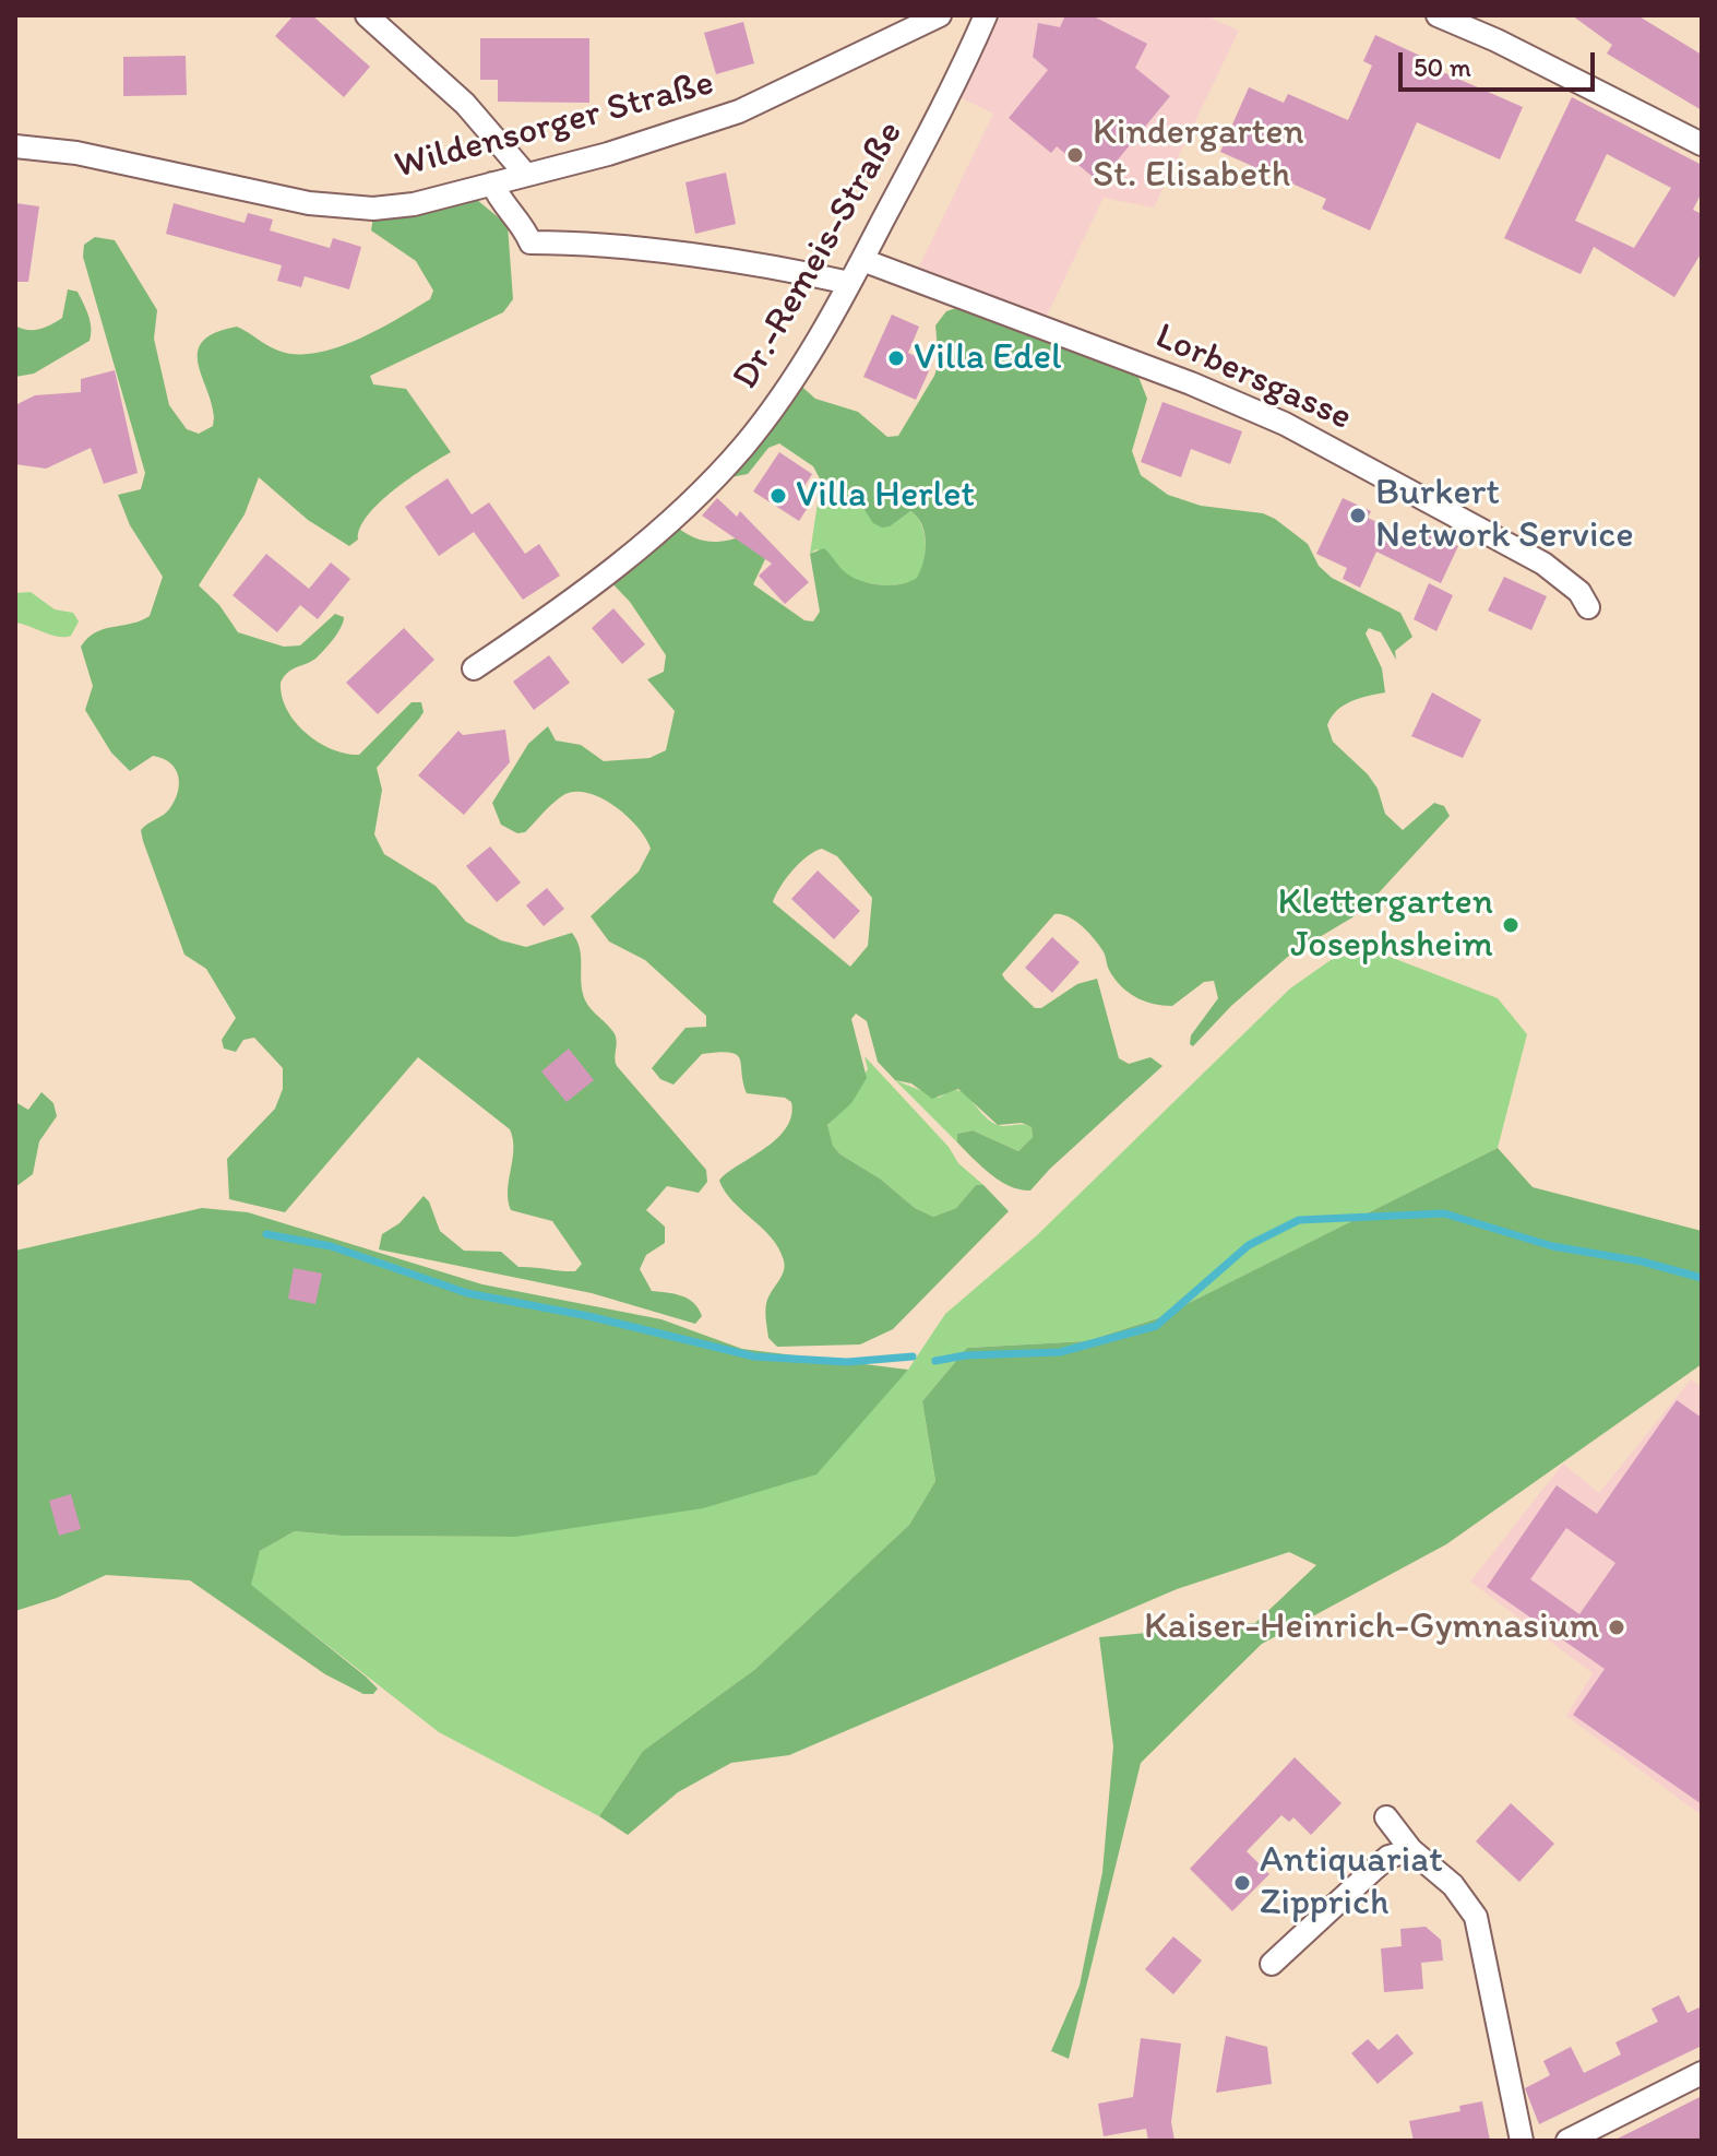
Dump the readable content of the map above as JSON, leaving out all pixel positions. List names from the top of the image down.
{
  "streets": {
    "street": ["Wildensorger Straße", "Dr.-Remeis-Straße", "Lorbersgasse"]
  },
  "crossings": [
    ["Dr.-Remeis-Straße", "Lorbersgasse"]
  ],
  "places": [
    "Kindergarten St. Elisabeth",
    "Villa Edel",
    "Villa Herlet",
    "Burkert Network Service",
    "Klettergarten Josephsheim",
    "Kaiser-Heinrich-Gymnasium",
    "Antiquariat Zipprich"
  ],
  "scale_bar": "50 m"
}
